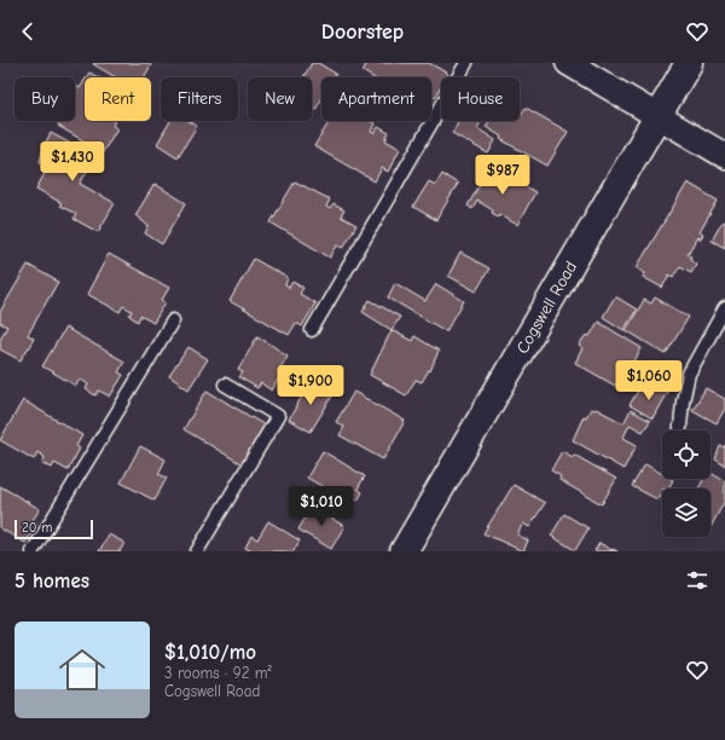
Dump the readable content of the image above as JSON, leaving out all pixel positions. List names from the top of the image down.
{
  "streets": {
    "street": ["Cogswell Road"]
  },
  "scale_bar": "20 m",
  "page": {
    "header": "Doorstep",
    "chip": [
      "Buy",
      "Rent",
      "Filters",
      "New",
      "Apartment",
      "House"
    ],
    "price": [
      "$1,430",
      "$987",
      "$1,060",
      "$1,900",
      "$1,010"
    ],
    "scale": "20 m",
    "heading": "5 homes",
    "list": [
      {
        "name": "$1,010/mo",
        "note": "3 rooms · 92 m² · Cogswell Road"
      }
    ]
  }
}
